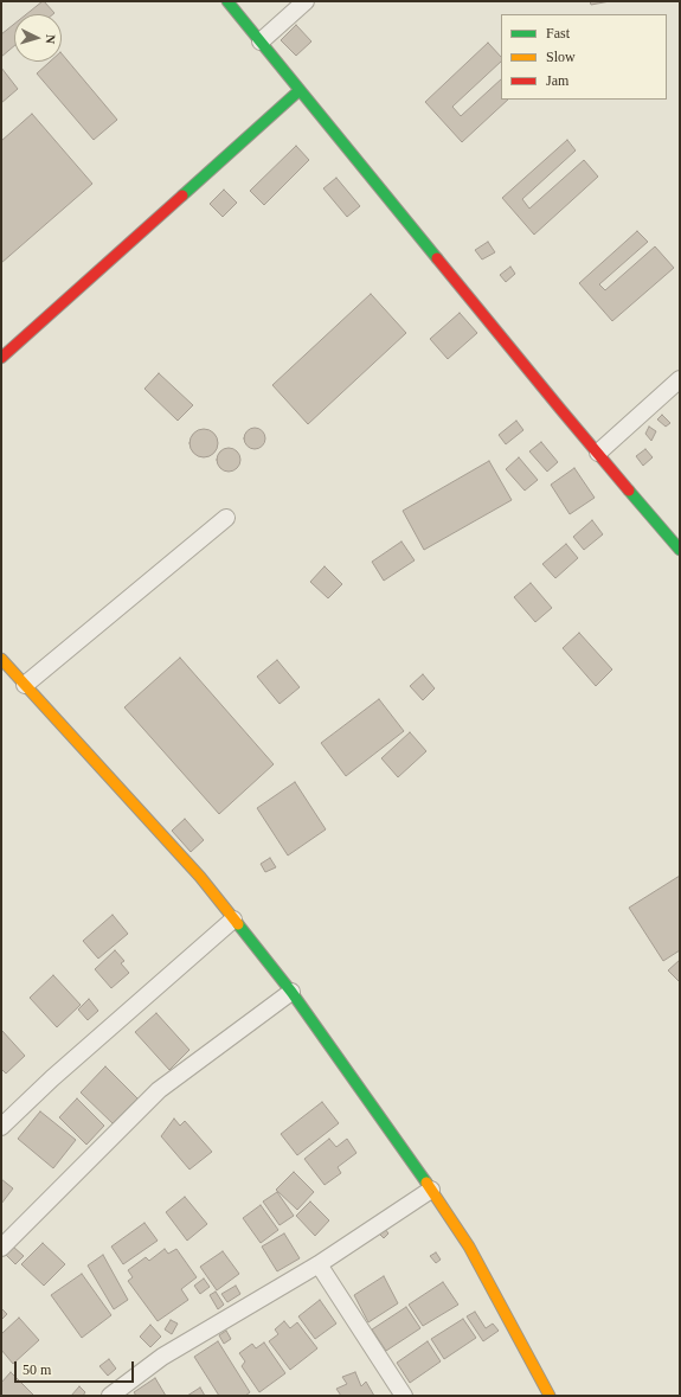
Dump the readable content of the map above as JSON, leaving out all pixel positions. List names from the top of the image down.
{
  "legend": ["Fast", "Slow", "Jam"],
  "scale_bar": "50 m",
  "north": "right"
}
